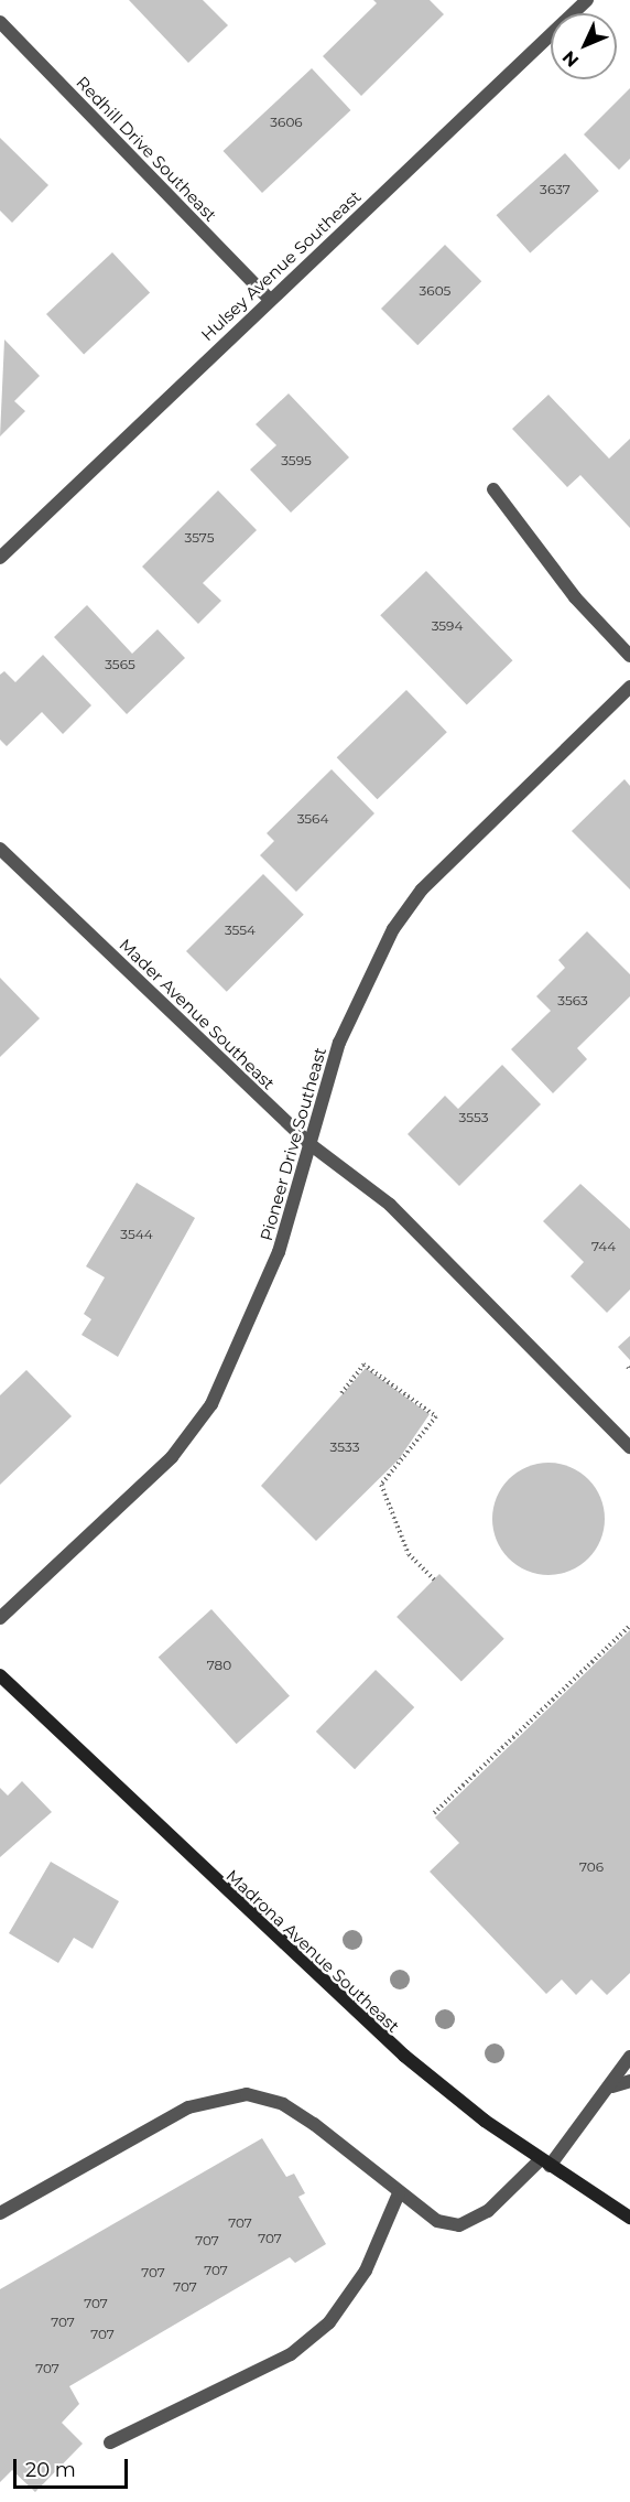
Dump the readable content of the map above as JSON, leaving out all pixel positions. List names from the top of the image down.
{
  "streets": {
    "main road": ["Madrona Avenue Southeast"],
    "street": [
      "Redhill Drive Southeast",
      "Hulsey Avenue Southeast",
      "Mader Avenue Southeast",
      "Pioneer Drive Southeast"
    ]
  },
  "crossings": [
    ["Redhill Drive Southeast", "Hulsey Avenue Southeast"],
    ["Mader Avenue Southeast", "Pioneer Drive Southeast"]
  ],
  "house_numbers": [
    "3606",
    "3637",
    "3605",
    "3595",
    "3575",
    "3594",
    "3565",
    "3564",
    "3554",
    "3563",
    "3553",
    "3544",
    "744",
    "3533",
    "780",
    "706",
    "707",
    "707",
    "707",
    "707",
    "707",
    "707",
    "707",
    "707",
    "707",
    "707"
  ],
  "scale_bar": "20 m",
  "north": "bottom left"
}
